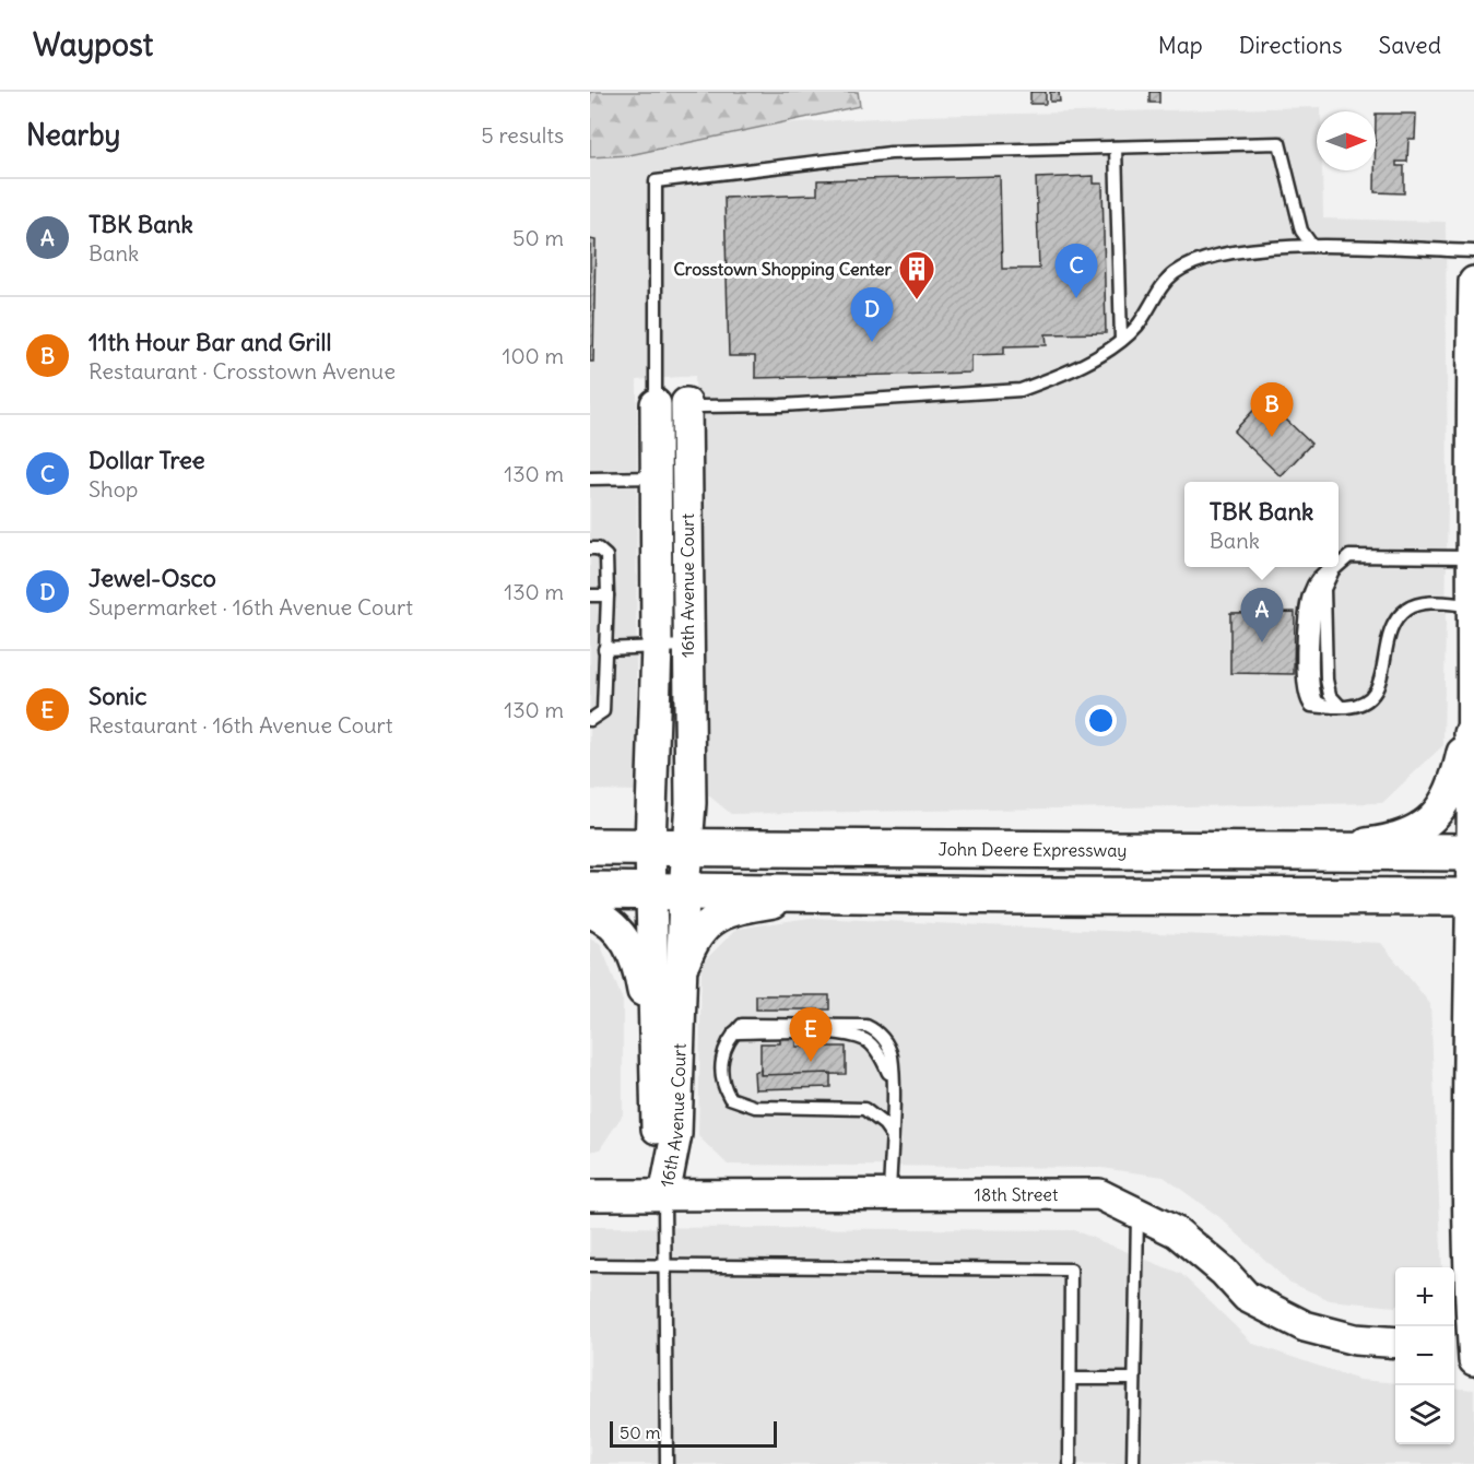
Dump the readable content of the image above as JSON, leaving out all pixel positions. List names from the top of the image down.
{
  "streets": {
    "highway": ["John Deere Expressway"],
    "street": ["16th Avenue Court", "18th Street"]
  },
  "crossings": [
    ["16th Avenue Court", "John Deere Expressway"],
    ["16th Avenue Court", "18th Street"]
  ],
  "places": {
    "building": ["Crosstown Shopping Center"]
  },
  "scale_bar": "50 m",
  "north": "right",
  "page": {
    "header": "Waypost",
    "nav": ["Map", "Directions", "Saved"],
    "heading": ["Nearby", "5 results"],
    "list": [
      {
        "mark": "A",
        "name": "TBK Bank",
        "note": "Bank",
        "value": "50 m"
      },
      {
        "mark": "B",
        "name": "11th Hour Bar and Grill",
        "note": "Restaurant · Crosstown Avenue",
        "value": "100 m"
      },
      {
        "mark": "C",
        "name": "Dollar Tree",
        "note": "Shop",
        "value": "130 m"
      },
      {
        "mark": "D",
        "name": "Jewel-Osco",
        "note": "Supermarket · 16th Avenue Court",
        "value": "130 m"
      },
      {
        "mark": "E",
        "name": "Sonic",
        "note": "Restaurant · 16th Avenue Court",
        "value": "130 m"
      }
    ],
    "pins": [
      "C",
      "D",
      "B",
      "A",
      "E"
    ],
    "popup": ["TBK Bank", "Bank"],
    "map_buttons": ["+", "−"],
    "scale": "50 m"
  }
}
